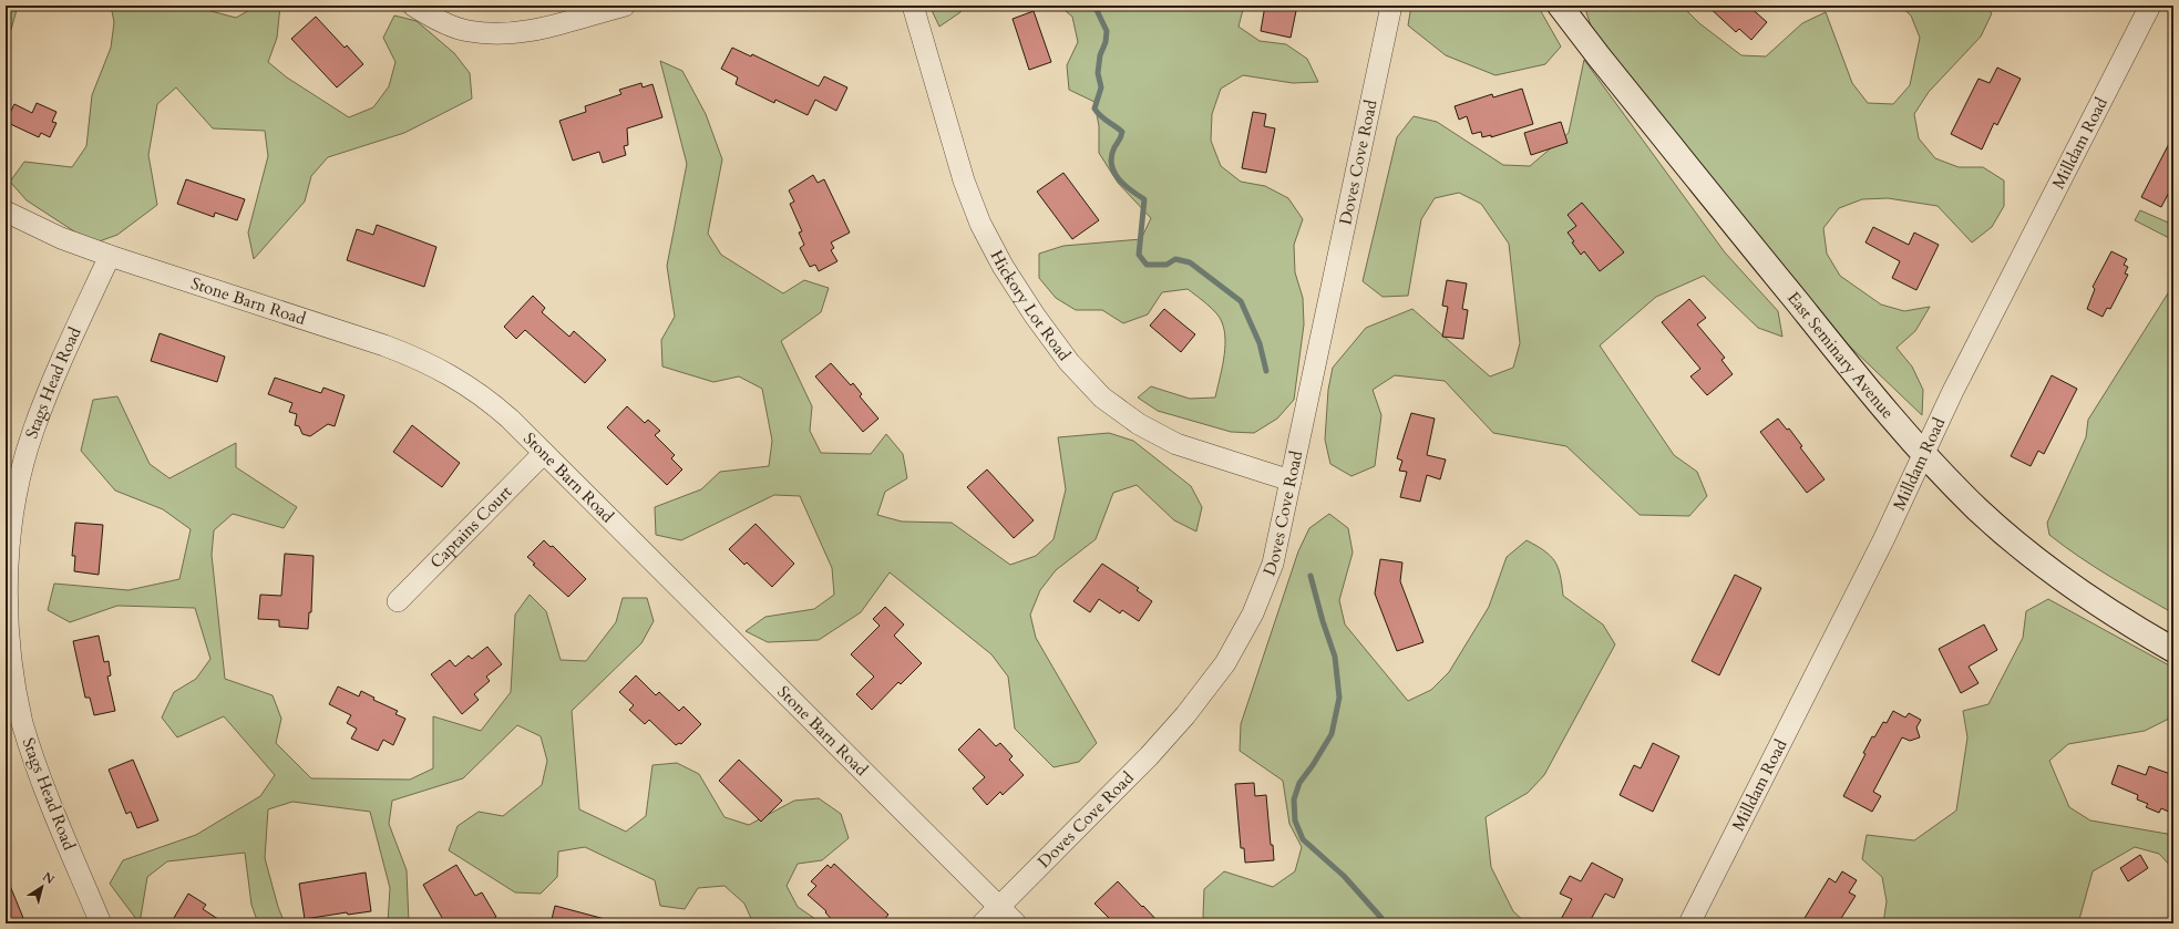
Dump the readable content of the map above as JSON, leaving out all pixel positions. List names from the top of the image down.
{
  "streets": {
    "street": [
      "Milldam Road",
      "Doves Cove Road",
      "Stone Barn Road",
      "Hickory Lot Road",
      "East Seminary Avenue",
      "Stags Head Road",
      "Captains Court"
    ]
  },
  "crossings": [
    ["Milldam Road", "East Seminary Avenue"],
    ["Doves Cove Road", "Stone Barn Road"],
    ["Doves Cove Road", "Hickory Lot Road"],
    ["Stone Barn Road", "Stags Head Road"],
    ["Stone Barn Road", "Captains Court"]
  ],
  "north": "top right"
}
